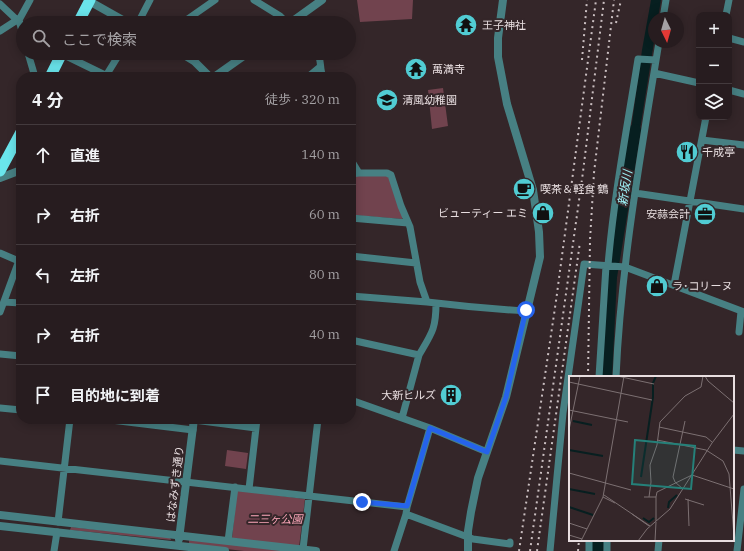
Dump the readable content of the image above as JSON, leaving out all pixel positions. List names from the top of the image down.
{
  "streets": {
    "street": ["はなみずき通り"]
  },
  "water": ["新坂川"],
  "parks": ["二三ヶ公園"],
  "places": {
    "temple": ["王子神社", "萬満寺"],
    "school or university": ["清風幼稚園"],
    "restaurant": ["千成亭"],
    "cafe": ["喫茶＆軽食 鶴"],
    "shop": ["ビューティー エミ", "ラ･コリーヌ"],
    "office": ["安蒜会計"],
    "building": ["大新ヒルズ"]
  },
  "north": "bottom",
  "page": {
    "map_buttons": ["+", "−"],
    "search": "ここで検索",
    "heading": ["4 分", "徒歩 · 320 m"],
    "list": [
      ["直進", "140 m"],
      ["右折", "60 m"],
      ["左折", "80 m"],
      ["右折", "40 m"],
      "目的地に到着"
    ]
  }
}
